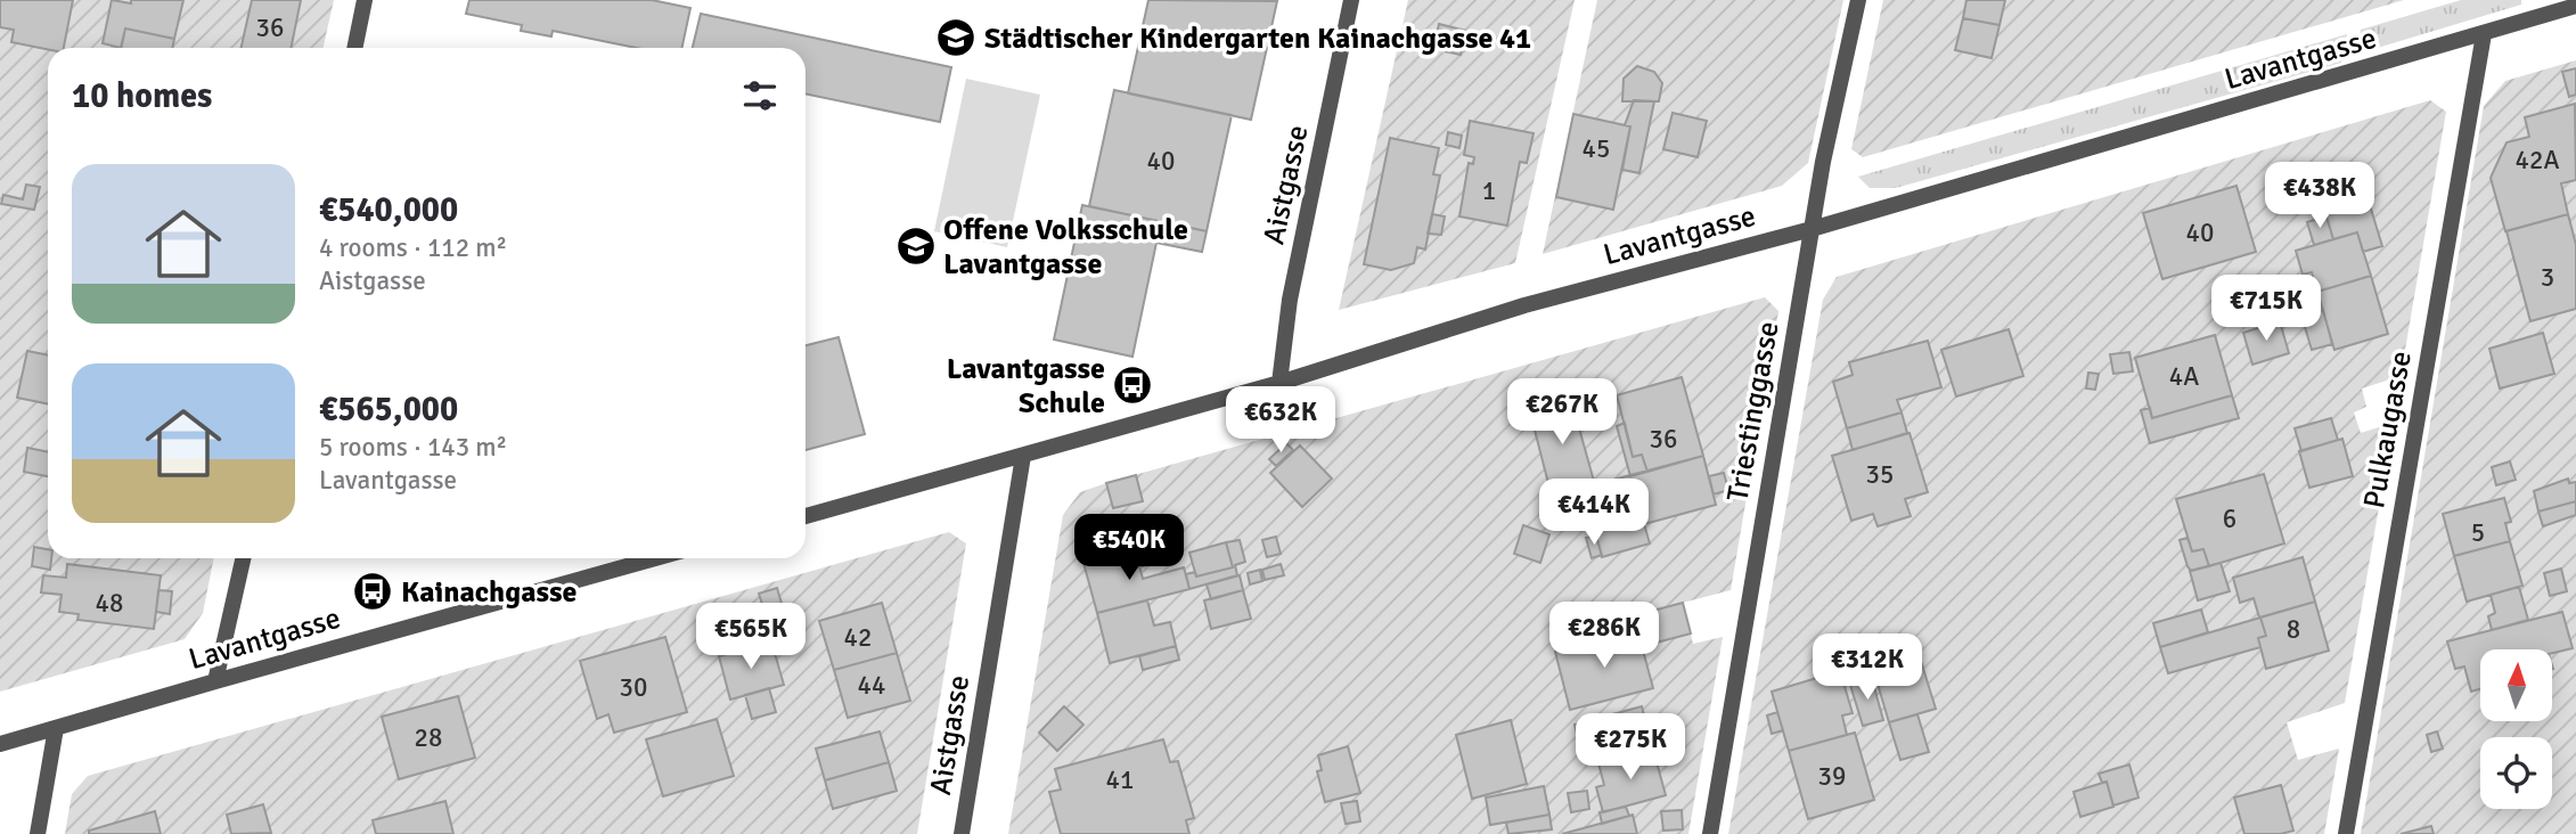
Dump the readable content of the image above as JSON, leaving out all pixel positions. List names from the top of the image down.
{
  "streets": {
    "street": [
      "Lavantgasse",
      "Aistgasse",
      "Triestinggasse",
      "Pulkaugasse"
    ]
  },
  "crossings": [
    ["Lavantgasse", "Aistgasse"],
    ["Lavantgasse", "Triestinggasse"],
    ["Lavantgasse", "Pulkaugasse"]
  ],
  "places": {
    "school or university": ["Städtischer Kindergarten Kainachgasse 41", "Offene Volksschule Lavantgasse"],
    "bus stop": ["Lavantgasse Schule", "Kainachgasse"]
  },
  "house_numbers": [
    "36",
    "45",
    "42A",
    "40",
    "1",
    "40",
    "3",
    "4A",
    "36",
    "35",
    "6",
    "5",
    "48",
    "8",
    "42",
    "44",
    "30",
    "28",
    "39",
    "41"
  ],
  "north": "top",
  "page": {
    "heading": "10 homes",
    "list": [
      {
        "name": "€540,000",
        "note": "4 rooms · 112 m² · Aistgasse"
      },
      {
        "name": "€565,000",
        "note": "5 rooms · 143 m² · Lavantgasse"
      }
    ],
    "price": [
      "€438K",
      "€715K",
      "€267K",
      "€632K",
      "€414K",
      "€540K",
      "€286K",
      "€565K",
      "€312K",
      "€275K"
    ]
  }
}
